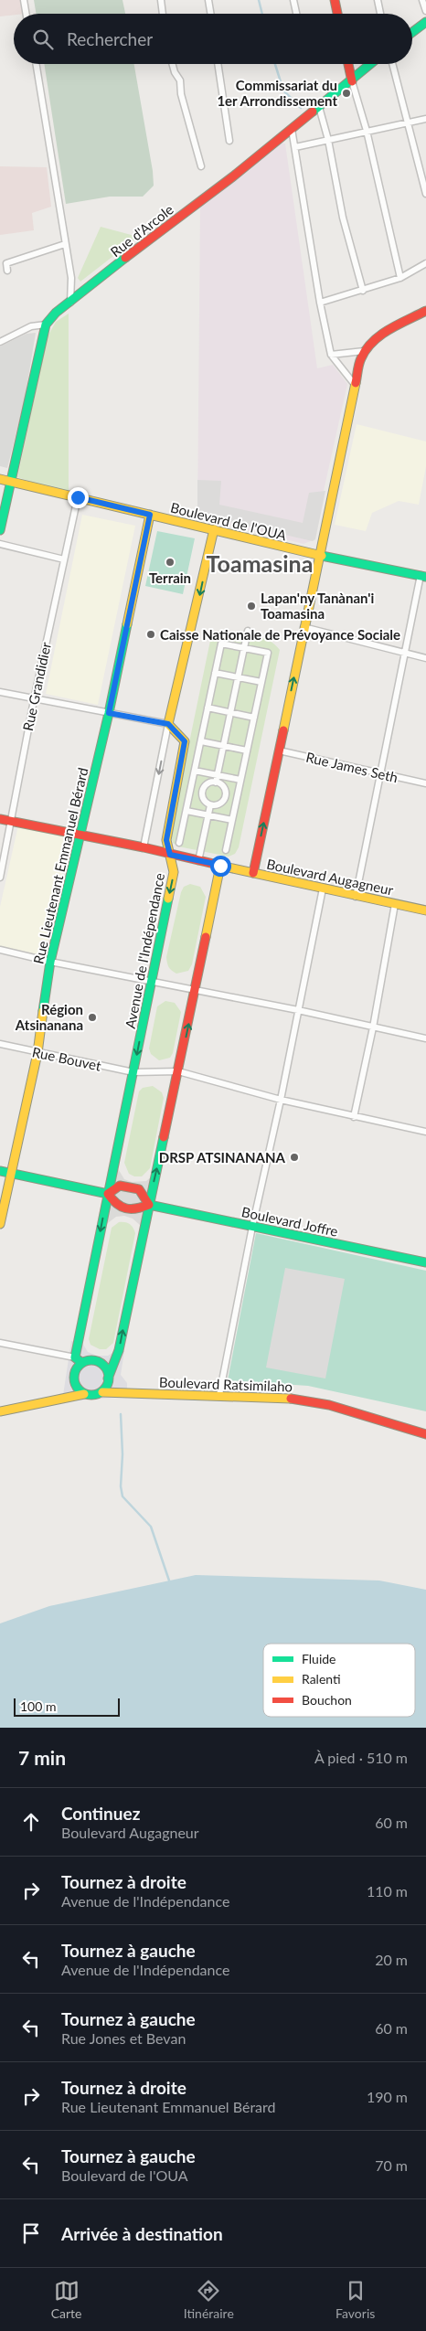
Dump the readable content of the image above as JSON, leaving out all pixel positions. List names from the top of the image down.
{
  "streets": {
    "main road": [
      "Rue d'Arcole",
      "Boulevard de l'OUA",
      "Rue Lieutenant Emmanuel Bérard",
      "Boulevard Augagneur",
      "Avenue de l'Indépendance",
      "Boulevard Joffre",
      "Boulevard Ratsimilaho"
    ],
    "street": ["Rue Grandidier", "Rue James Seth", "Rue Bouvet"]
  },
  "crossings": [
    ["Boulevard de l'OUA", "Rue Grandidier"],
    ["Boulevard de l'OUA", "Rue Lieutenant Emmanuel Bérard"],
    ["Rue Grandidier", "Boulevard Augagneur"],
    ["Rue Lieutenant Emmanuel Bérard", "Boulevard Augagneur"],
    ["Rue Lieutenant Emmanuel Bérard", "Rue Bouvet"],
    ["Boulevard Augagneur", "Avenue de l'Indépendance"],
    ["Avenue de l'Indépendance", "Rue Bouvet"]
  ],
  "districts": ["Toamasina"],
  "places": [
    "Commissariat du 1er Arrondissement",
    "Terrain",
    "Lapan'ny Tanànan'i Toamasina",
    "Caisse Nationale de Prévoyance Sociale",
    "Région Atsinanana",
    "DRSP ATSINANANA"
  ],
  "legend": ["Fluide", "Ralenti", "Bouchon"],
  "scale_bar": "100 m",
  "page": {
    "search": "Rechercher",
    "scale": "100 m",
    "heading": ["7 min", "À pied · 510 m"],
    "list": [
      ["Continuez", "Boulevard Augagneur", "60 m"],
      ["Tournez à droite", "Avenue de l'Indépendance", "110 m"],
      ["Tournez à gauche", "Avenue de l'Indépendance", "20 m"],
      ["Tournez à gauche", "Rue Jones et Bevan", "60 m"],
      ["Tournez à droite", "Rue Lieutenant Emmanuel Bérard", "190 m"],
      ["Tournez à gauche", "Boulevard de l'OUA", "70 m"],
      "Arrivée à destination"
    ],
    "nav": ["Carte", "Itinéraire", "Favoris"]
  }
}
